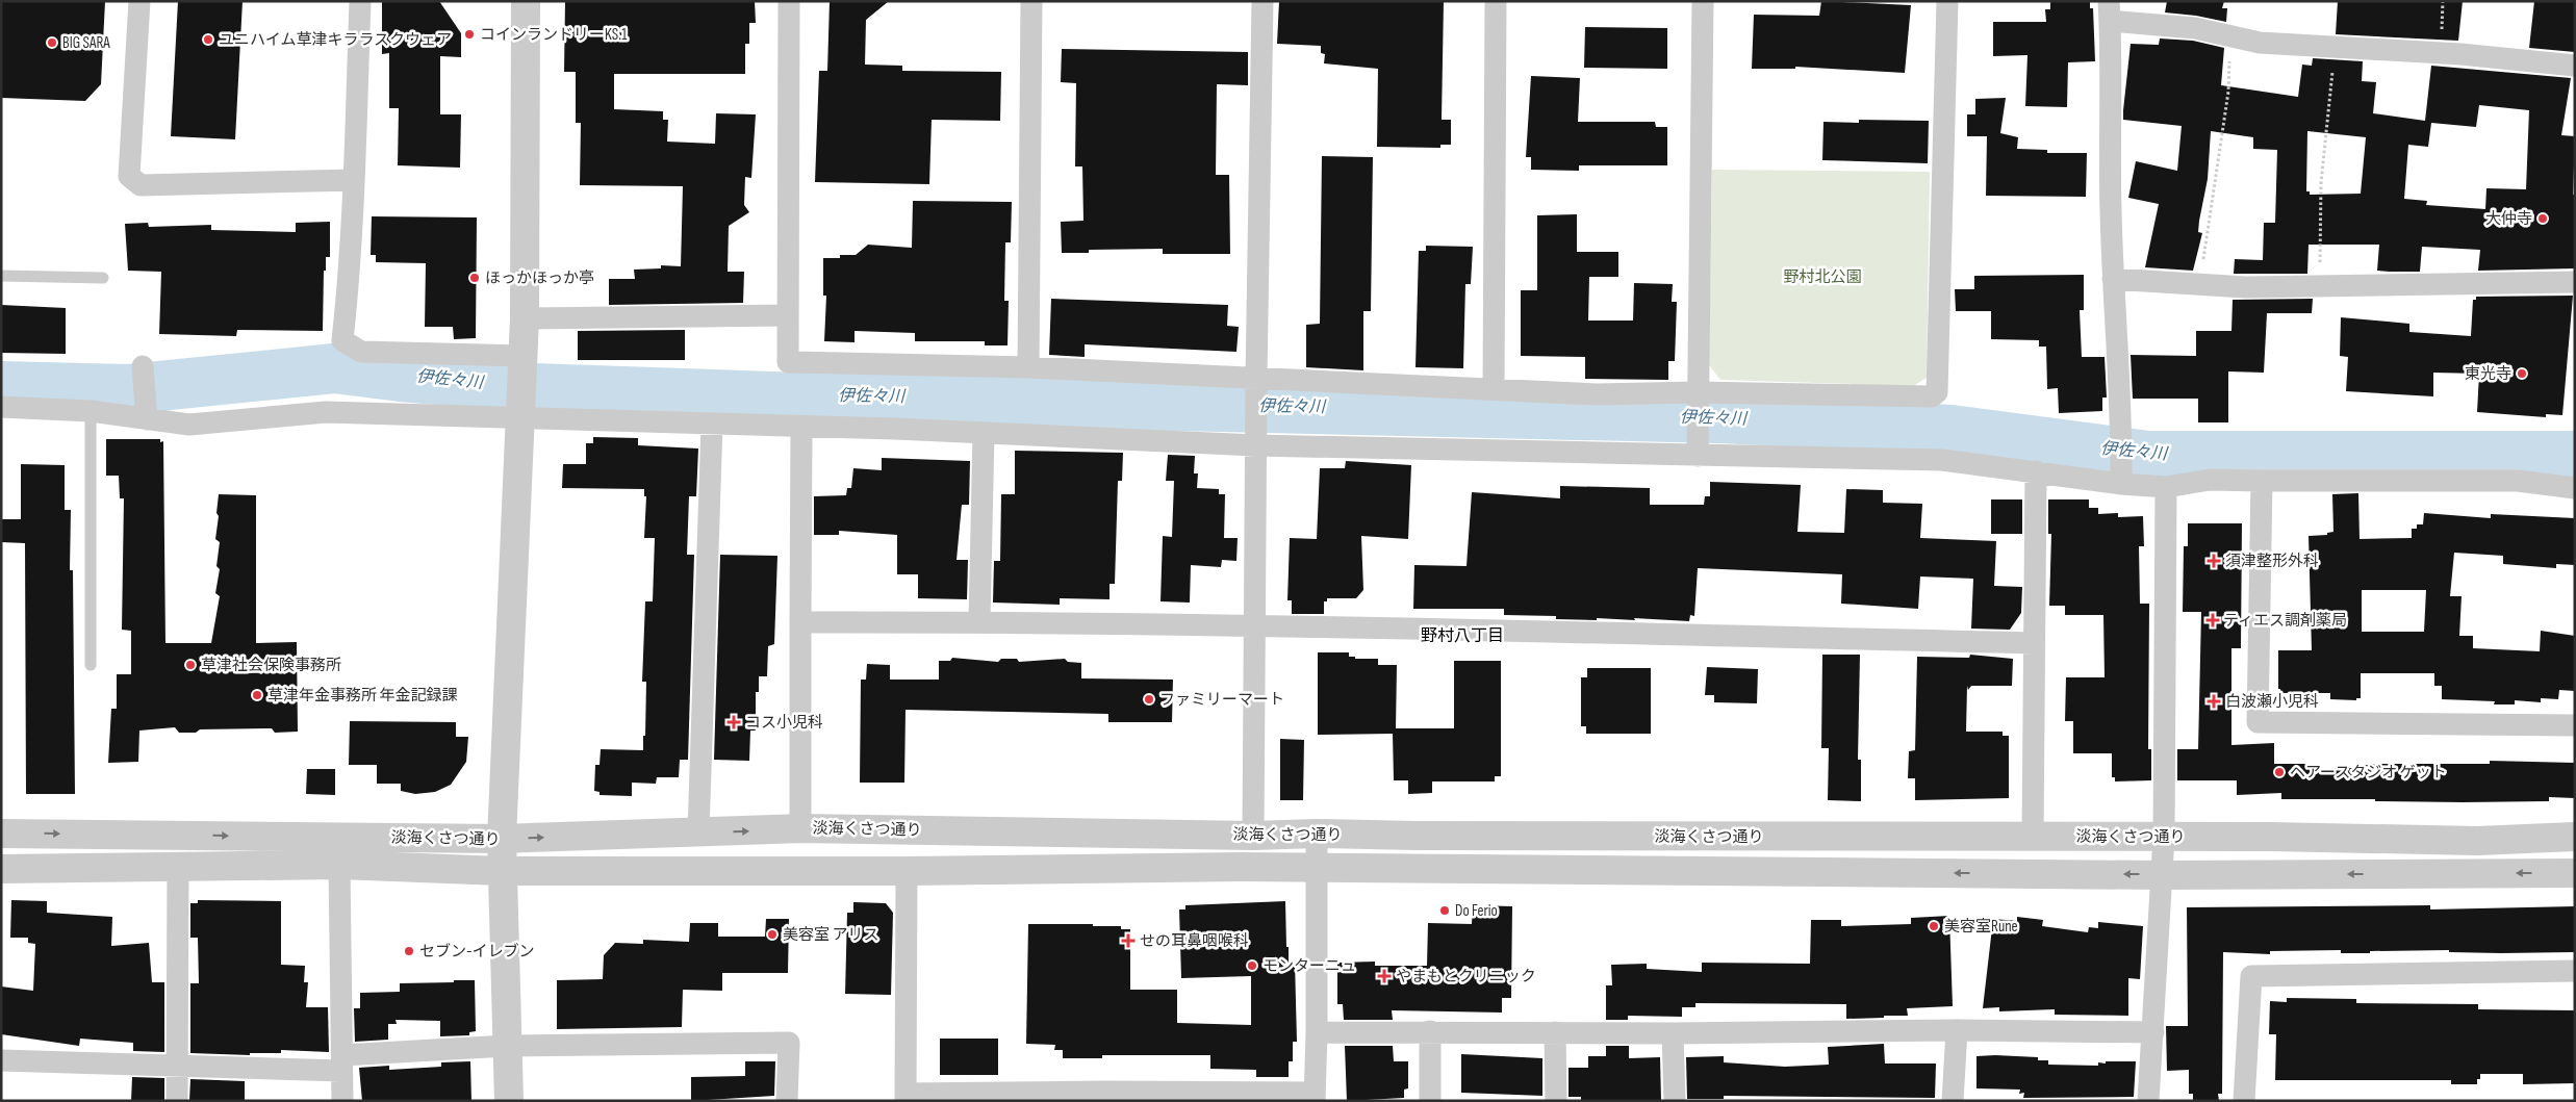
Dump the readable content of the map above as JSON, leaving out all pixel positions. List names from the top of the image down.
{
  "streets": {
    "street": ["淡海くさつ通り"]
  },
  "districts": ["野村八丁目"],
  "water": ["伊佐々川"],
  "parks": ["野村北公園"],
  "places": {
    "other": [
      "コインランドリーKS.1",
      "ユニハイム草津キララスクウェア",
      "BIG SARA",
      "大仲寺",
      "ほっかほっか亭",
      "東光寺",
      "草津社会保険事務所",
      "草津年金事務所 年金記録課",
      "ファミリーマート",
      "ヘアースタジオ ゲット",
      "Do Ferio",
      "美容室Rune",
      "美容室 アリス",
      "セブン-イレブン",
      "モンターニュ"
    ],
    "health": [
      "須津整形外科",
      "ティエス調剤薬局",
      "白波瀬小児科",
      "コス小児科",
      "せの耳鼻咽喉科",
      "やまもとクリニック"
    ]
  }
}
